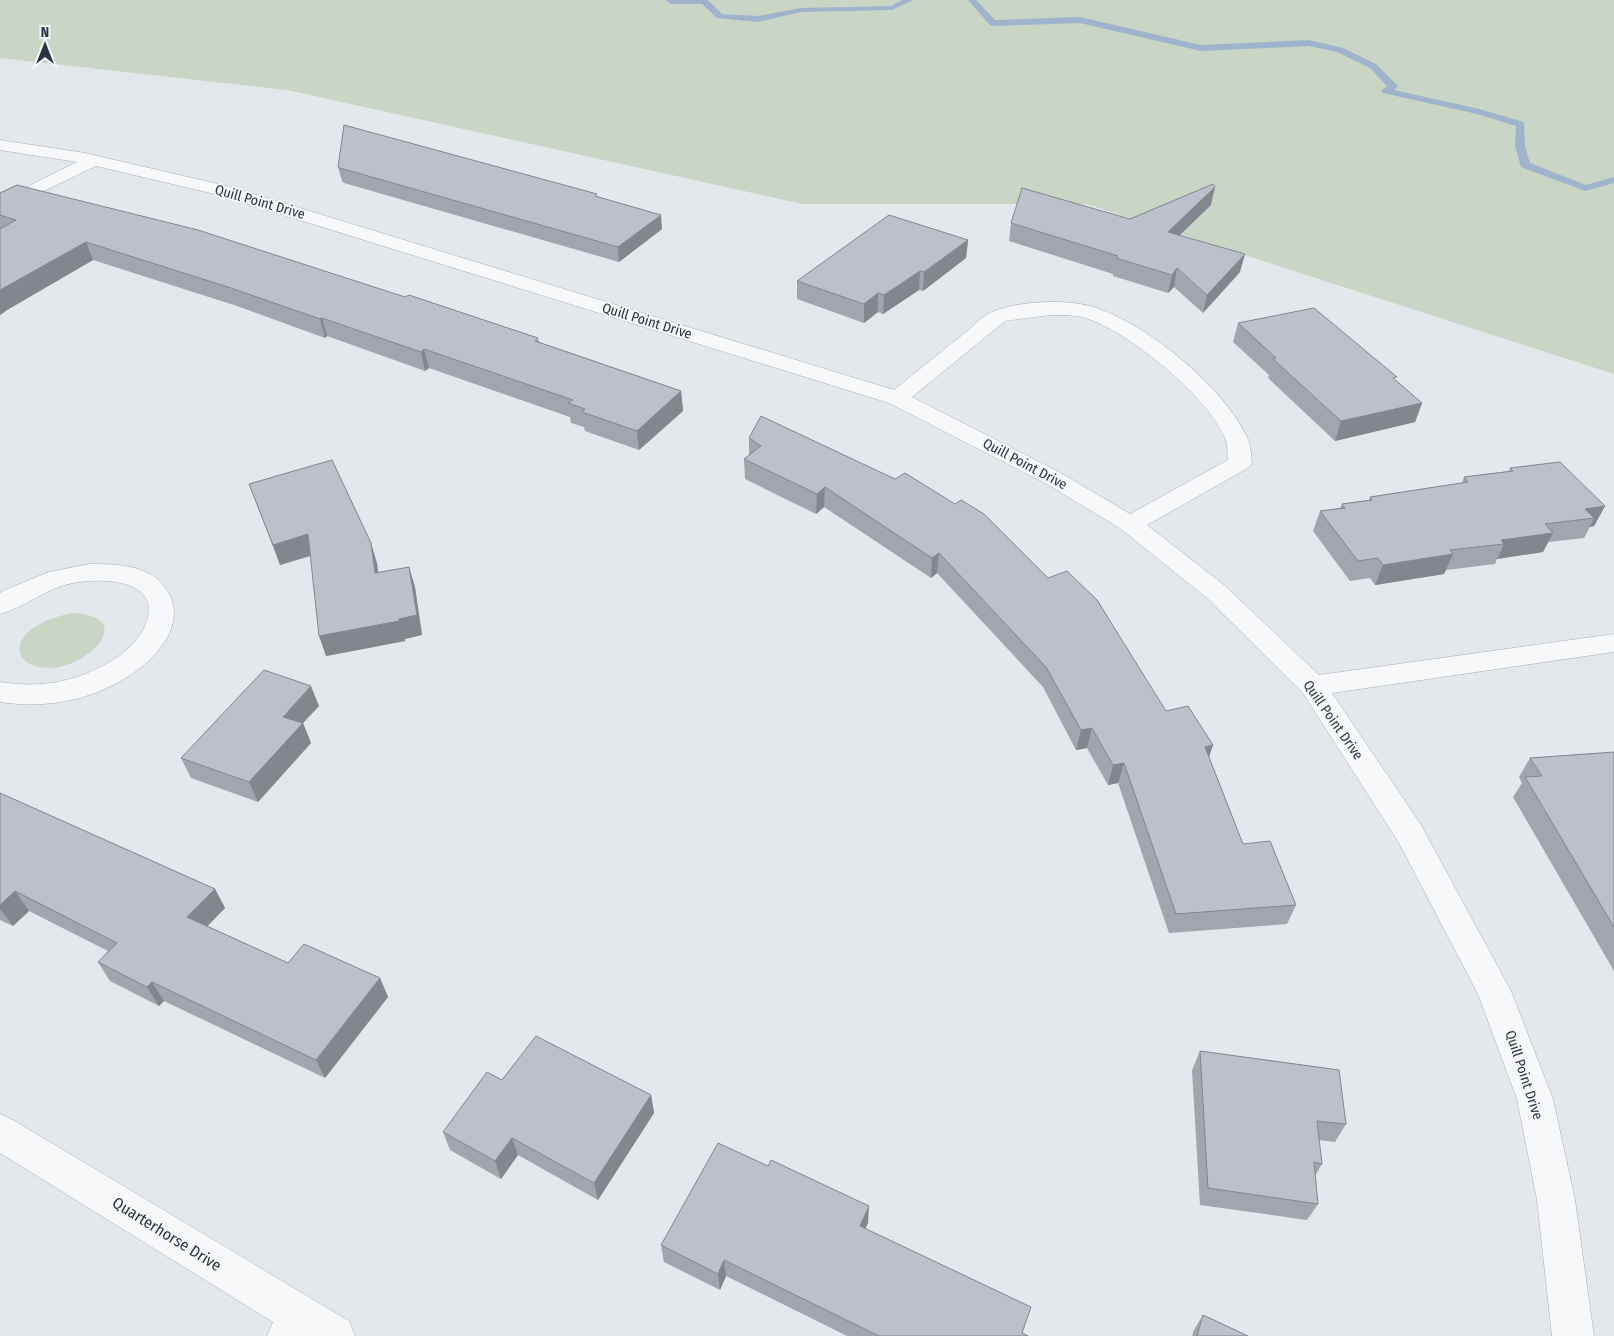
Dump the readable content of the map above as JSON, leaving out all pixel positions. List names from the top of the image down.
{
  "streets": {
    "street": ["Quill Point Drive", "Quarterhorse Drive"]
  },
  "north": "top"
}
